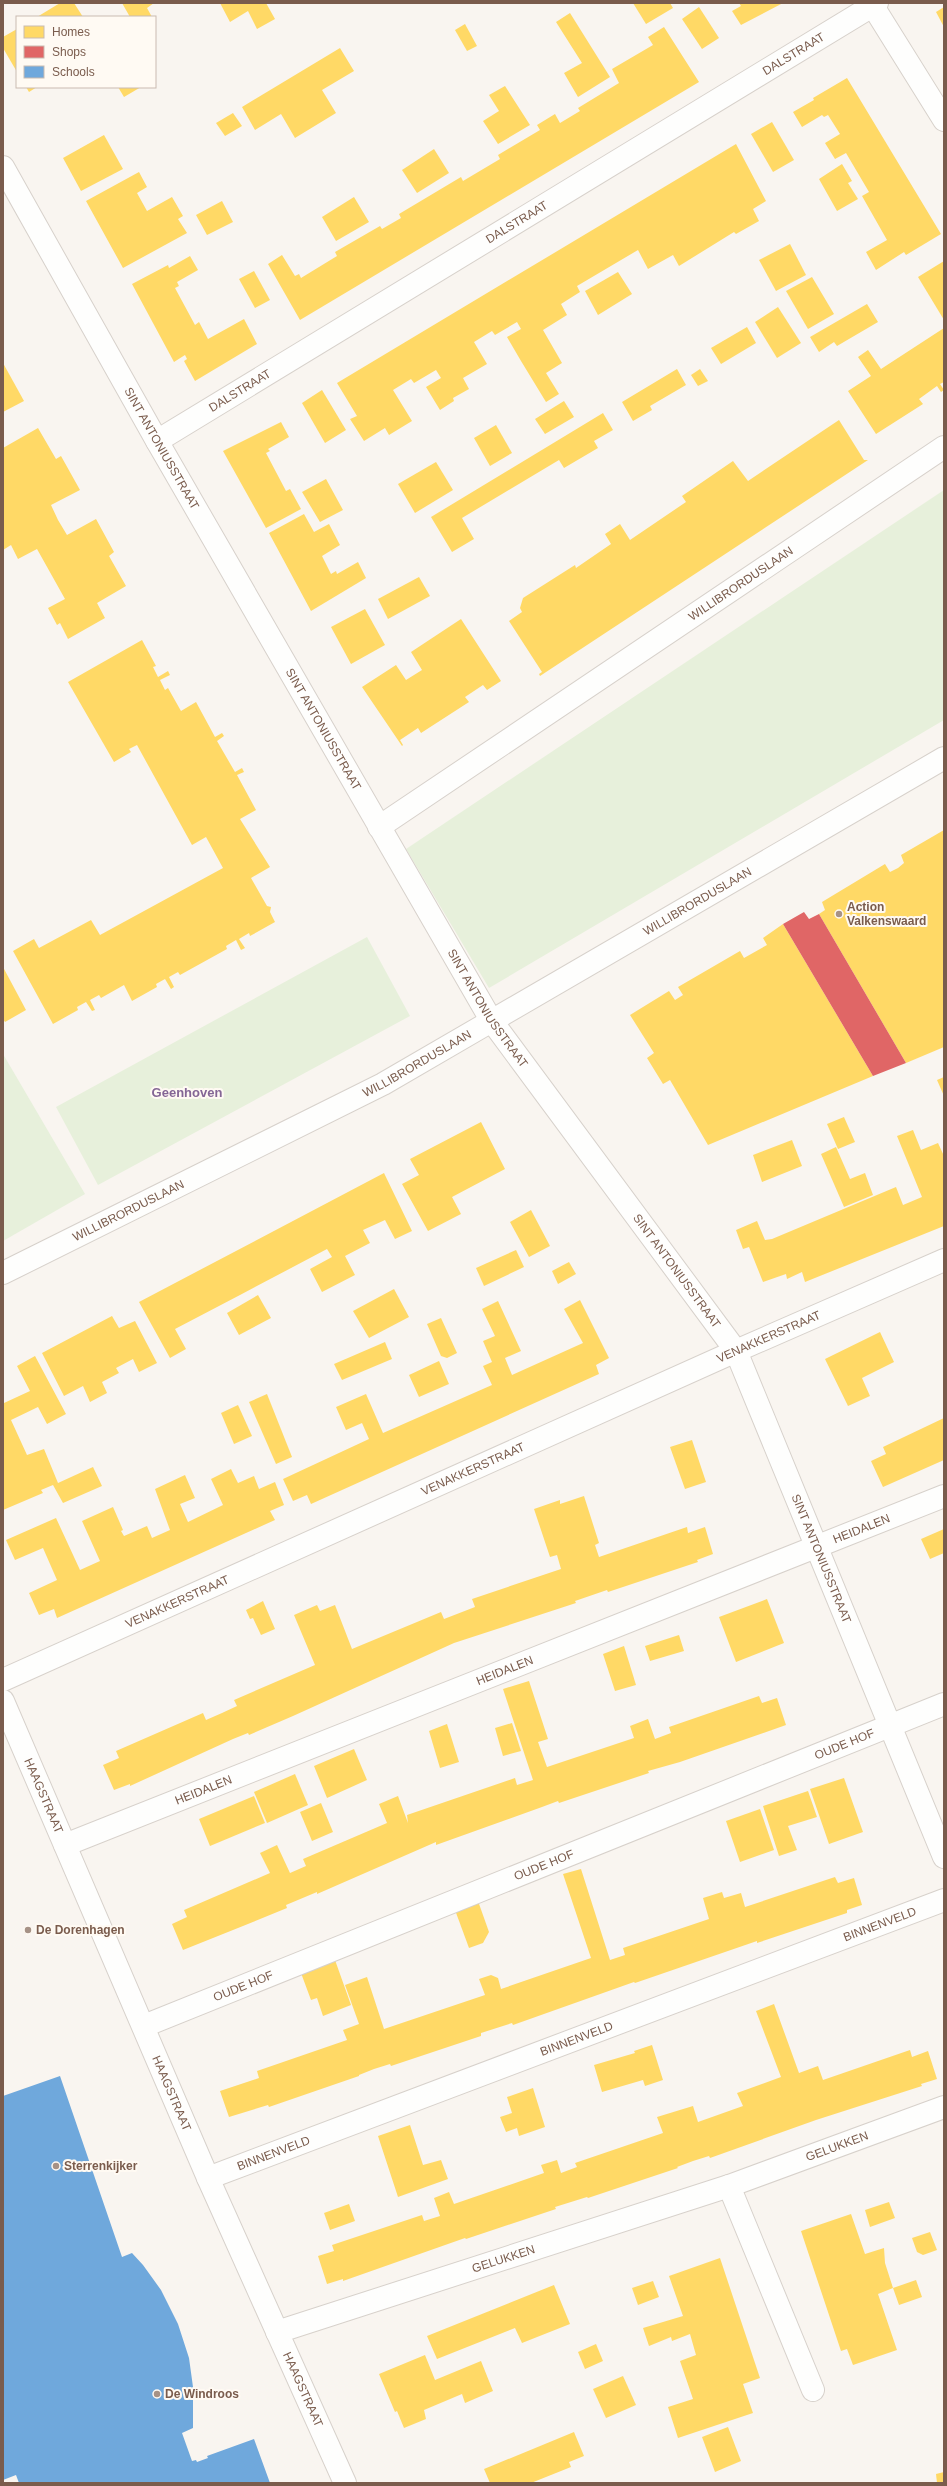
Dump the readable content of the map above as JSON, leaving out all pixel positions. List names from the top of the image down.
{
  "streets": {
    "street": [
      "DALSTRAAT",
      "SINT ANTONIUSSTRAAT",
      "WILLIBRORDUSLAAN",
      "VENAKKERSTRAAT",
      "HEIDALEN",
      "OUDE HOF",
      "HAAGSTRAAT",
      "BINNENVELD",
      "GELUKKEN"
    ]
  },
  "crossings": [
    ["DALSTRAAT", "SINT ANTONIUSSTRAAT"],
    ["SINT ANTONIUSSTRAAT", "WILLIBRORDUSLAAN"],
    ["SINT ANTONIUSSTRAAT", "VENAKKERSTRAAT"],
    ["SINT ANTONIUSSTRAAT", "HEIDALEN"],
    ["SINT ANTONIUSSTRAAT", "OUDE HOF"],
    ["HEIDALEN", "HAAGSTRAAT"],
    ["OUDE HOF", "HAAGSTRAAT"],
    ["HAAGSTRAAT", "BINNENVELD"],
    ["HAAGSTRAAT", "GELUKKEN"]
  ],
  "districts": ["Geenhoven"],
  "places": [
    "Action Valkenswaard",
    "De Dorenhagen",
    "Sterrenkijker",
    "De Windroos"
  ],
  "legend": ["Homes", "Shops", "Schools"]
}
